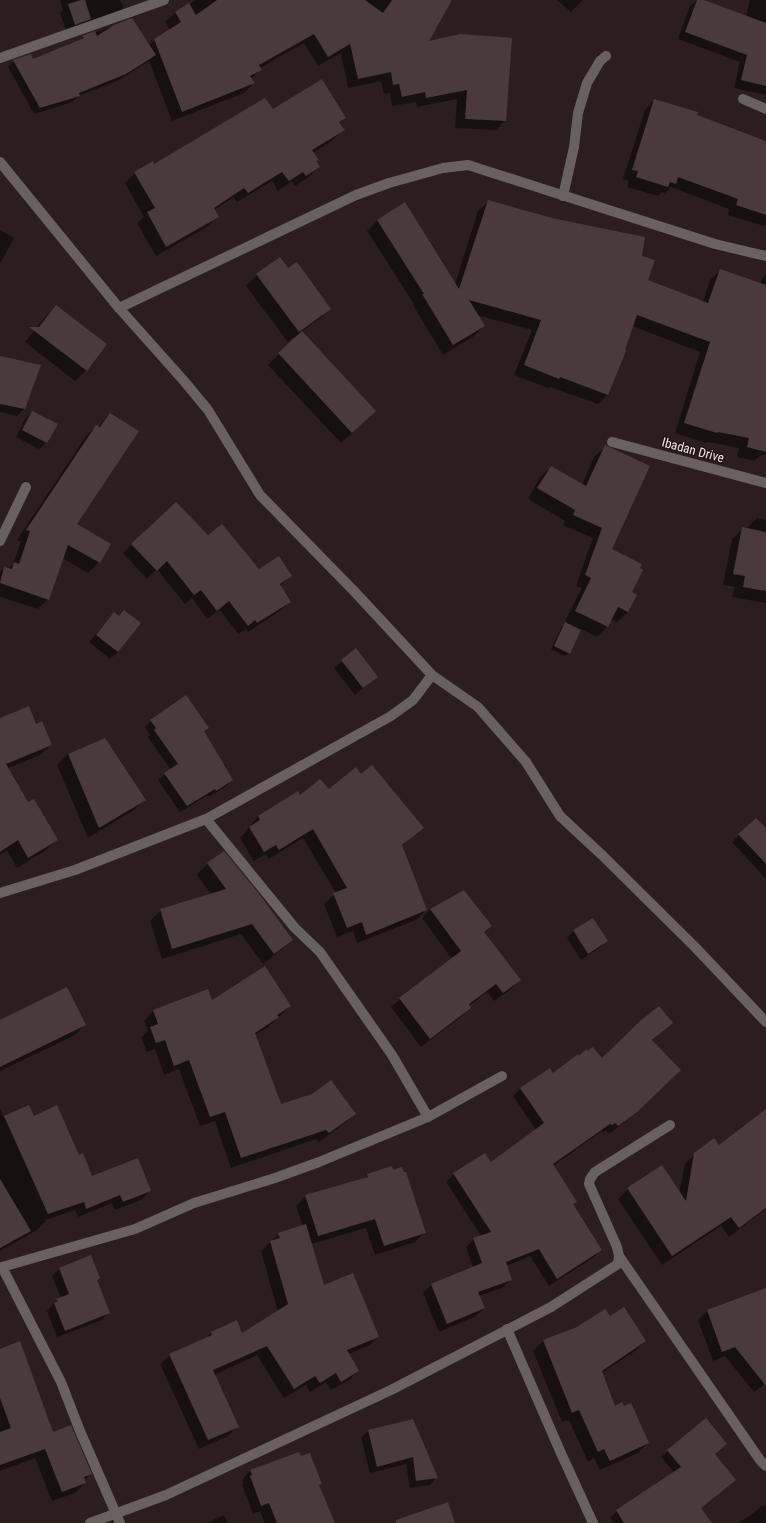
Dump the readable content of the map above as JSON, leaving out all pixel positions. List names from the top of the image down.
{
  "streets": {
    "street": ["Ibadan Drive"]
  }
}
